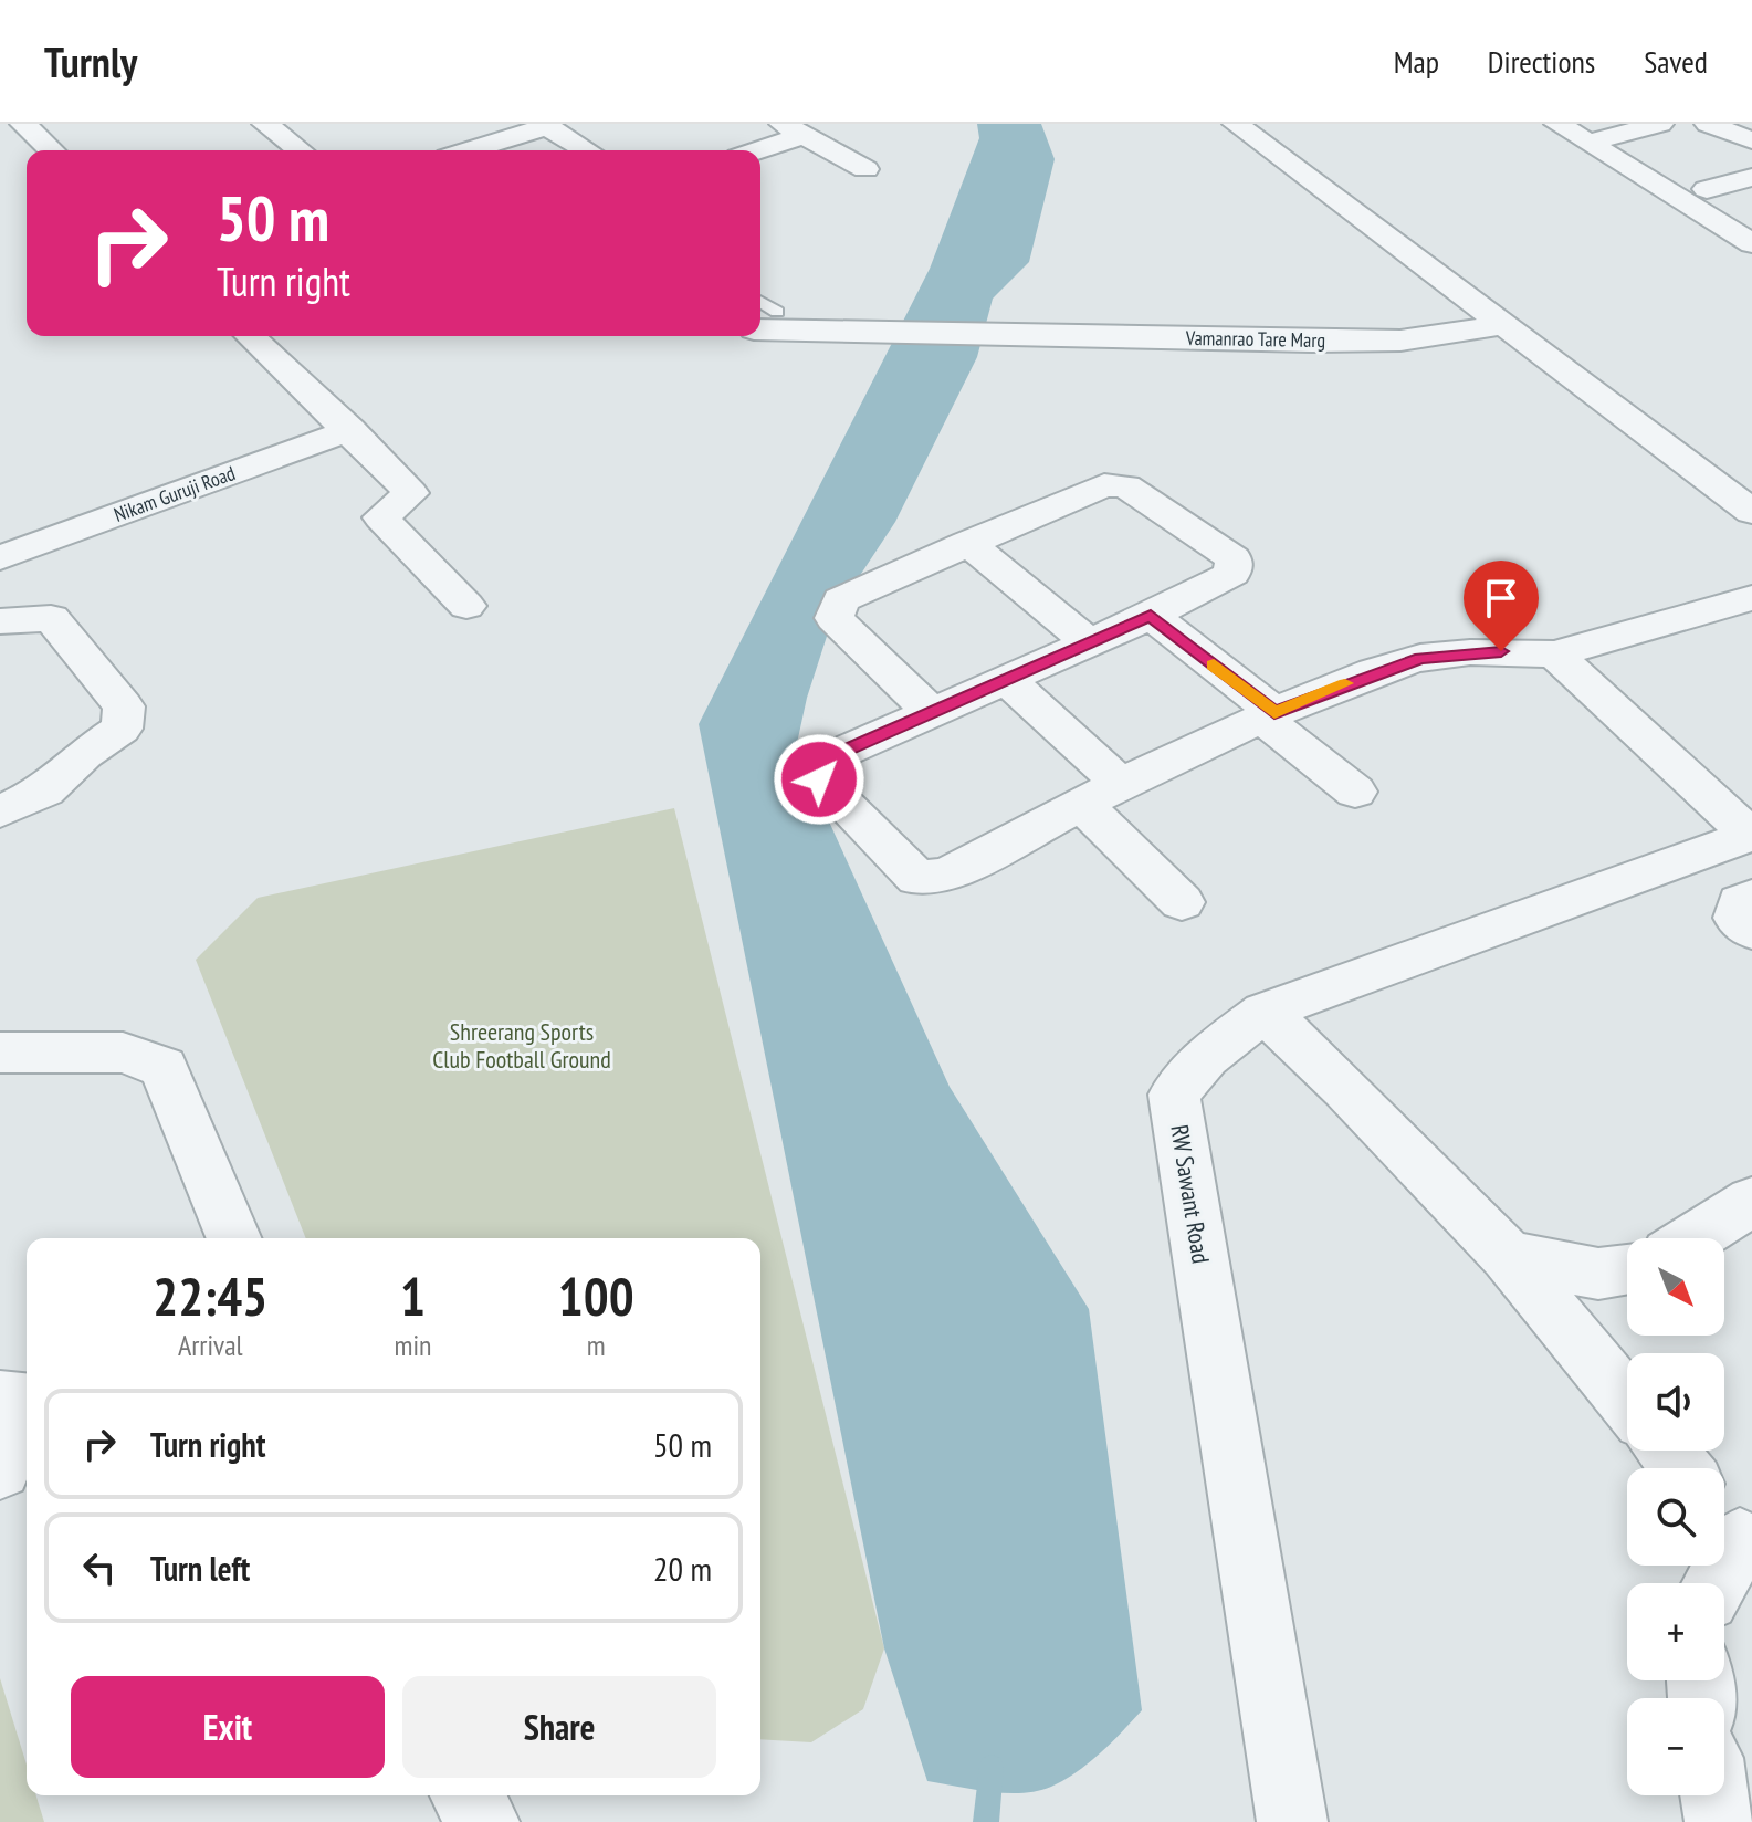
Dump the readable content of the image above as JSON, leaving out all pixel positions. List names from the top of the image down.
{
  "streets": {
    "street": ["Vamanrao Tare Marg", "Nikam Guruji Road", "RW Sawant Road"]
  },
  "parks": ["Shreerang Sports Club Football Ground"],
  "north": "bottom right",
  "page": {
    "header": "Turnly",
    "nav": ["Map", "Directions", "Saved"],
    "turn": ["50 m", "Turn right"],
    "map_buttons": ["+", "−"],
    "eta": [
      "22:45",
      "Arrival",
      "1",
      "min",
      "100",
      "m"
    ],
    "list": [
      {
        "name": "Turn right",
        "value": "50 m"
      },
      {
        "name": "Turn left",
        "value": "20 m"
      }
    ],
    "buttons": ["Exit", "Share"]
  }
}
